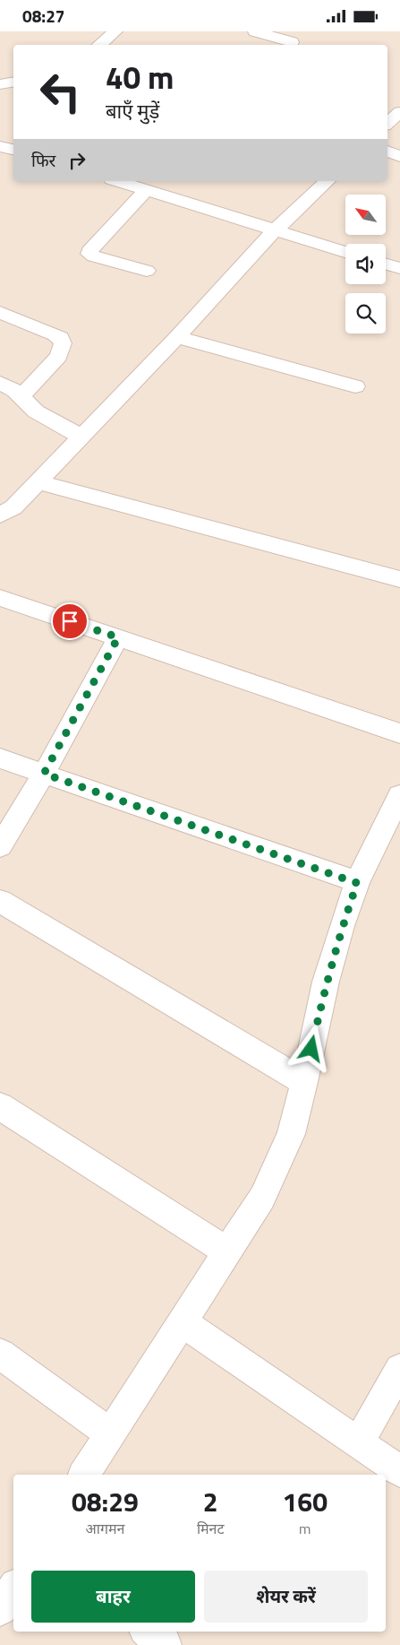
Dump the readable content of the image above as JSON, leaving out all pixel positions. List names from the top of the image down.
{
  "north": "top left",
  "page": {
    "status": "08:27",
    "turn": ["40 m", "बाएँ मुड़ें"],
    "then": "फिर",
    "eta": [
      "08:29",
      "आगमन",
      "2",
      "मिनट",
      "160",
      "m"
    ],
    "buttons": ["बाहर", "शेयर करें"]
  }
}
